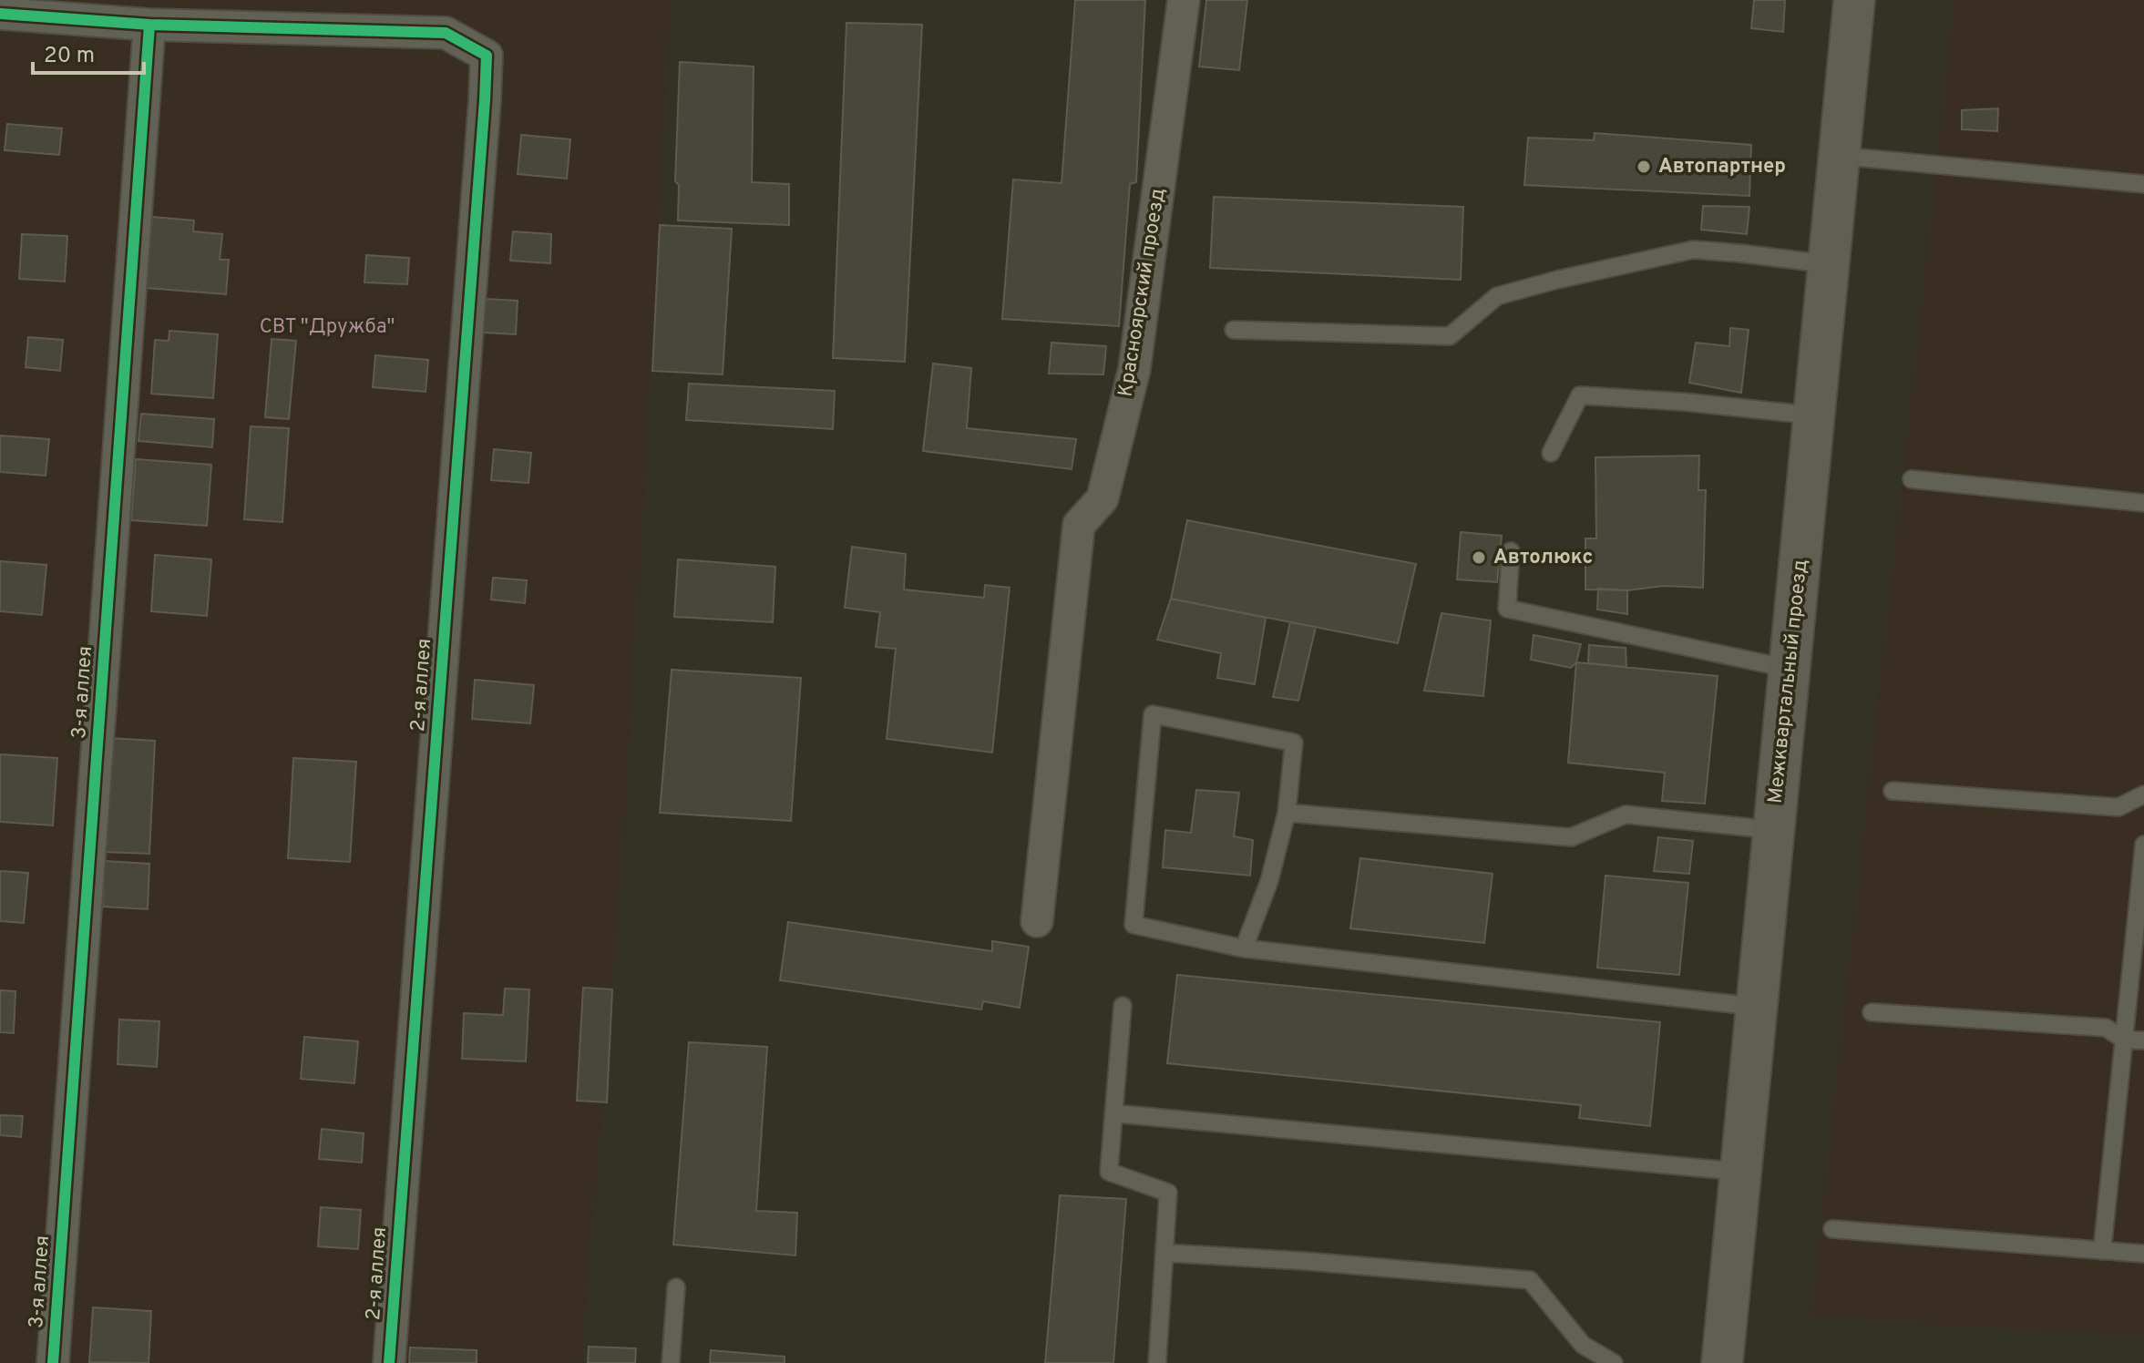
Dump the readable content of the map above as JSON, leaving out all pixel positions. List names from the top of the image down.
{
  "streets": {
    "main road": ["Межквартальный проезд"],
    "street": ["Красноярский проезд", "2-я аллея", "3-я аллея"]
  },
  "crossings": [
    ["2-я аллея", "3-я аллея"]
  ],
  "parks": ["СВТ \"Дружба\""],
  "places": ["Автопартнер", "Автолюкс"],
  "scale_bar": "20 m"
}
